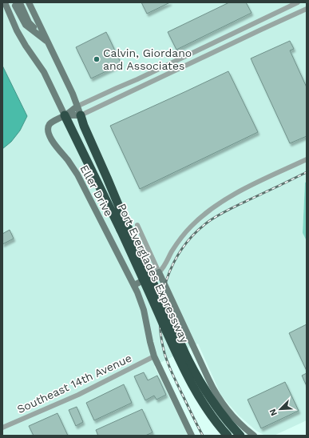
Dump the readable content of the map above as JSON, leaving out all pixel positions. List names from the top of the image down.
{
  "streets": {
    "highway": ["Port Everglades Expressway"],
    "street": ["Eller Drive", "Southeast 14th Avenue"]
  },
  "crossings": [
    ["Eller Drive", "Port Everglades Expressway"],
    ["Eller Drive", "Southeast 14th Avenue"]
  ],
  "places": ["Calvin, Giordano and Associates"],
  "north": "bottom left"
}
